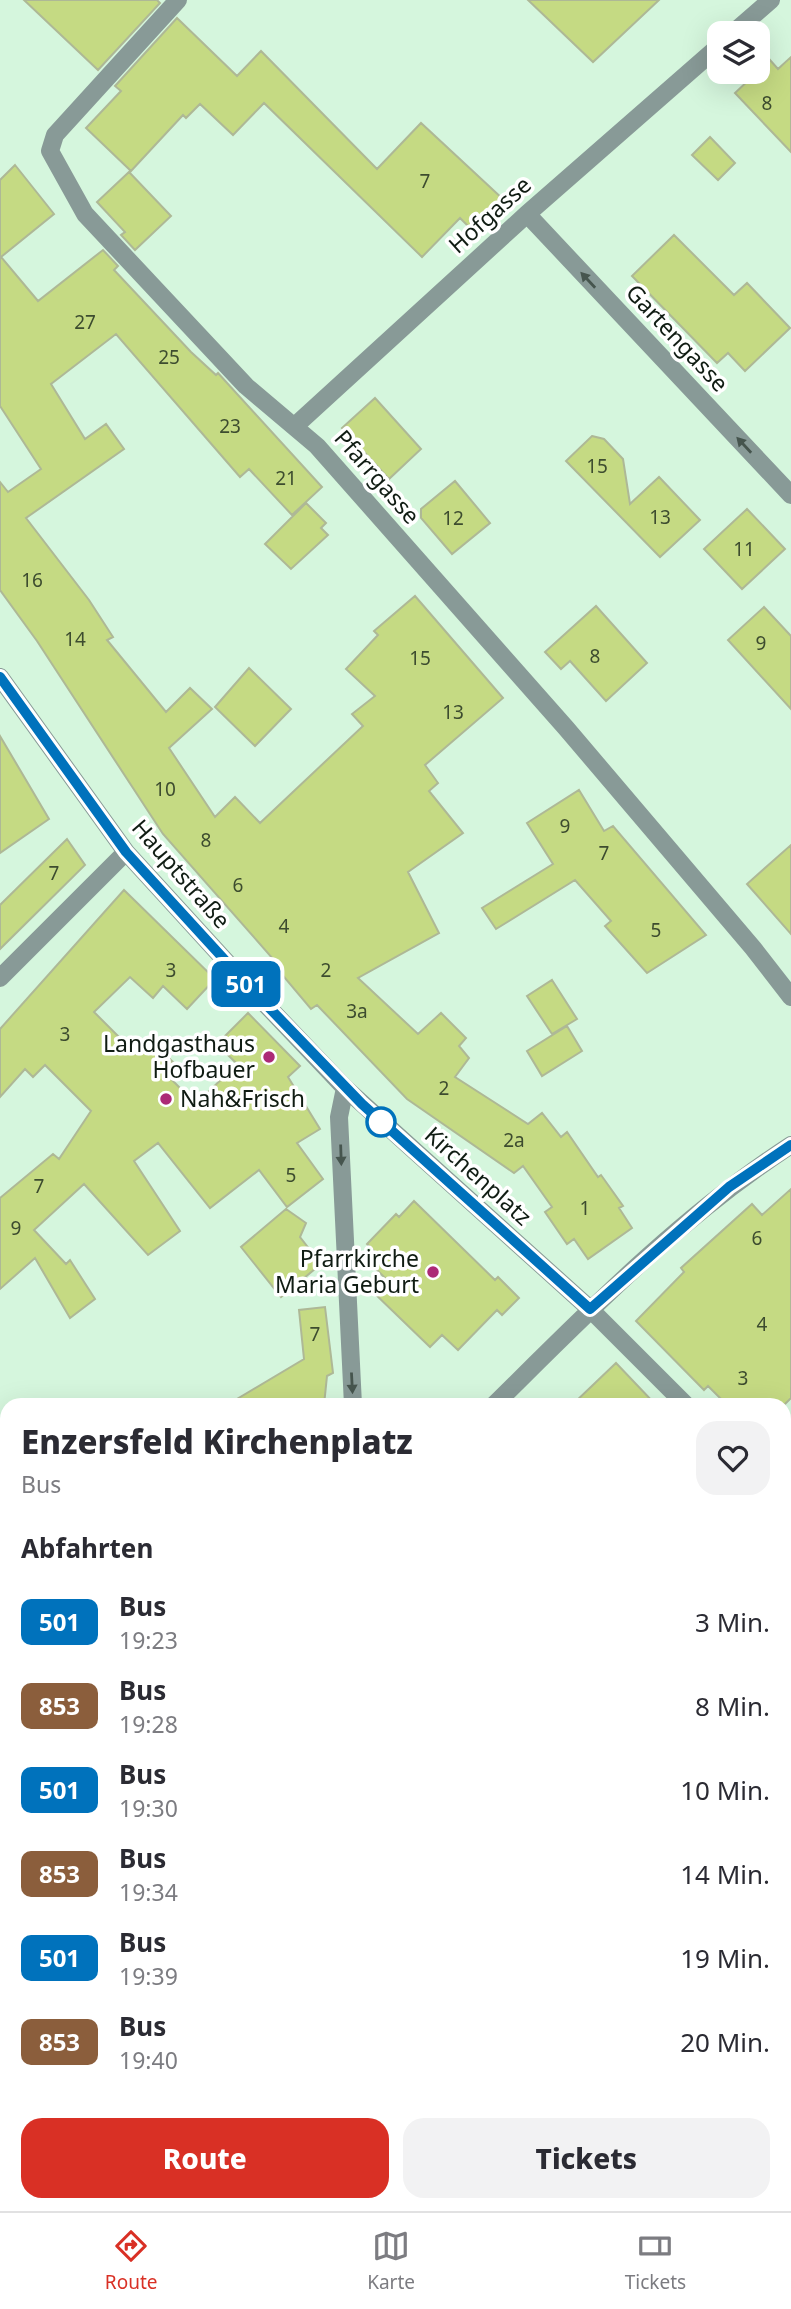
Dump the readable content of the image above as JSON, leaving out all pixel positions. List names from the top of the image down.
{
  "streets": {
    "street": [
      "Hofgasse",
      "Gartengasse",
      "Pfarrgasse",
      "Hauptstraße",
      "Kirchenplatz"
    ]
  },
  "crossings": [
    ["Hofgasse", "Gartengasse"],
    ["Hofgasse", "Pfarrgasse"],
    ["Hauptstraße", "Kirchenplatz"]
  ],
  "one_way": ["Gartengasse"],
  "places": ["Landgasthaus Hofbauer", "Nah&Frisch", "Pfarrkirche Maria Geburt"],
  "lines": ["bus line 501"],
  "house_numbers": [
    "8",
    "7",
    "27",
    "25",
    "23",
    "15",
    "21",
    "13",
    "12",
    "11",
    "16",
    "14",
    "9",
    "8",
    "15",
    "13",
    "10",
    "9",
    "8",
    "7",
    "7",
    "6",
    "4",
    "5",
    "3",
    "2",
    "3a",
    "3",
    "2",
    "2a",
    "5",
    "7",
    "1",
    "9",
    "6",
    "4",
    "7",
    "3"
  ],
  "page": {
    "on_map": "501",
    "heading": [
      ["Enzersfeld Kirchenplatz", "Bus"],
      "Abfahrten"
    ],
    "list": [
      {
        "mark": "501",
        "name": "Bus",
        "note": "19:23",
        "value": "3 Min."
      },
      {
        "mark": "853",
        "name": "Bus",
        "note": "19:28",
        "value": "8 Min."
      },
      {
        "mark": "501",
        "name": "Bus",
        "note": "19:30",
        "value": "10 Min."
      },
      {
        "mark": "853",
        "name": "Bus",
        "note": "19:34",
        "value": "14 Min."
      },
      {
        "mark": "501",
        "name": "Bus",
        "note": "19:39",
        "value": "19 Min."
      },
      {
        "mark": "853",
        "name": "Bus",
        "note": "19:40",
        "value": "20 Min."
      }
    ],
    "buttons": ["Route", "Tickets"],
    "tabs": ["Route", "Karte", "Tickets"]
  }
}
